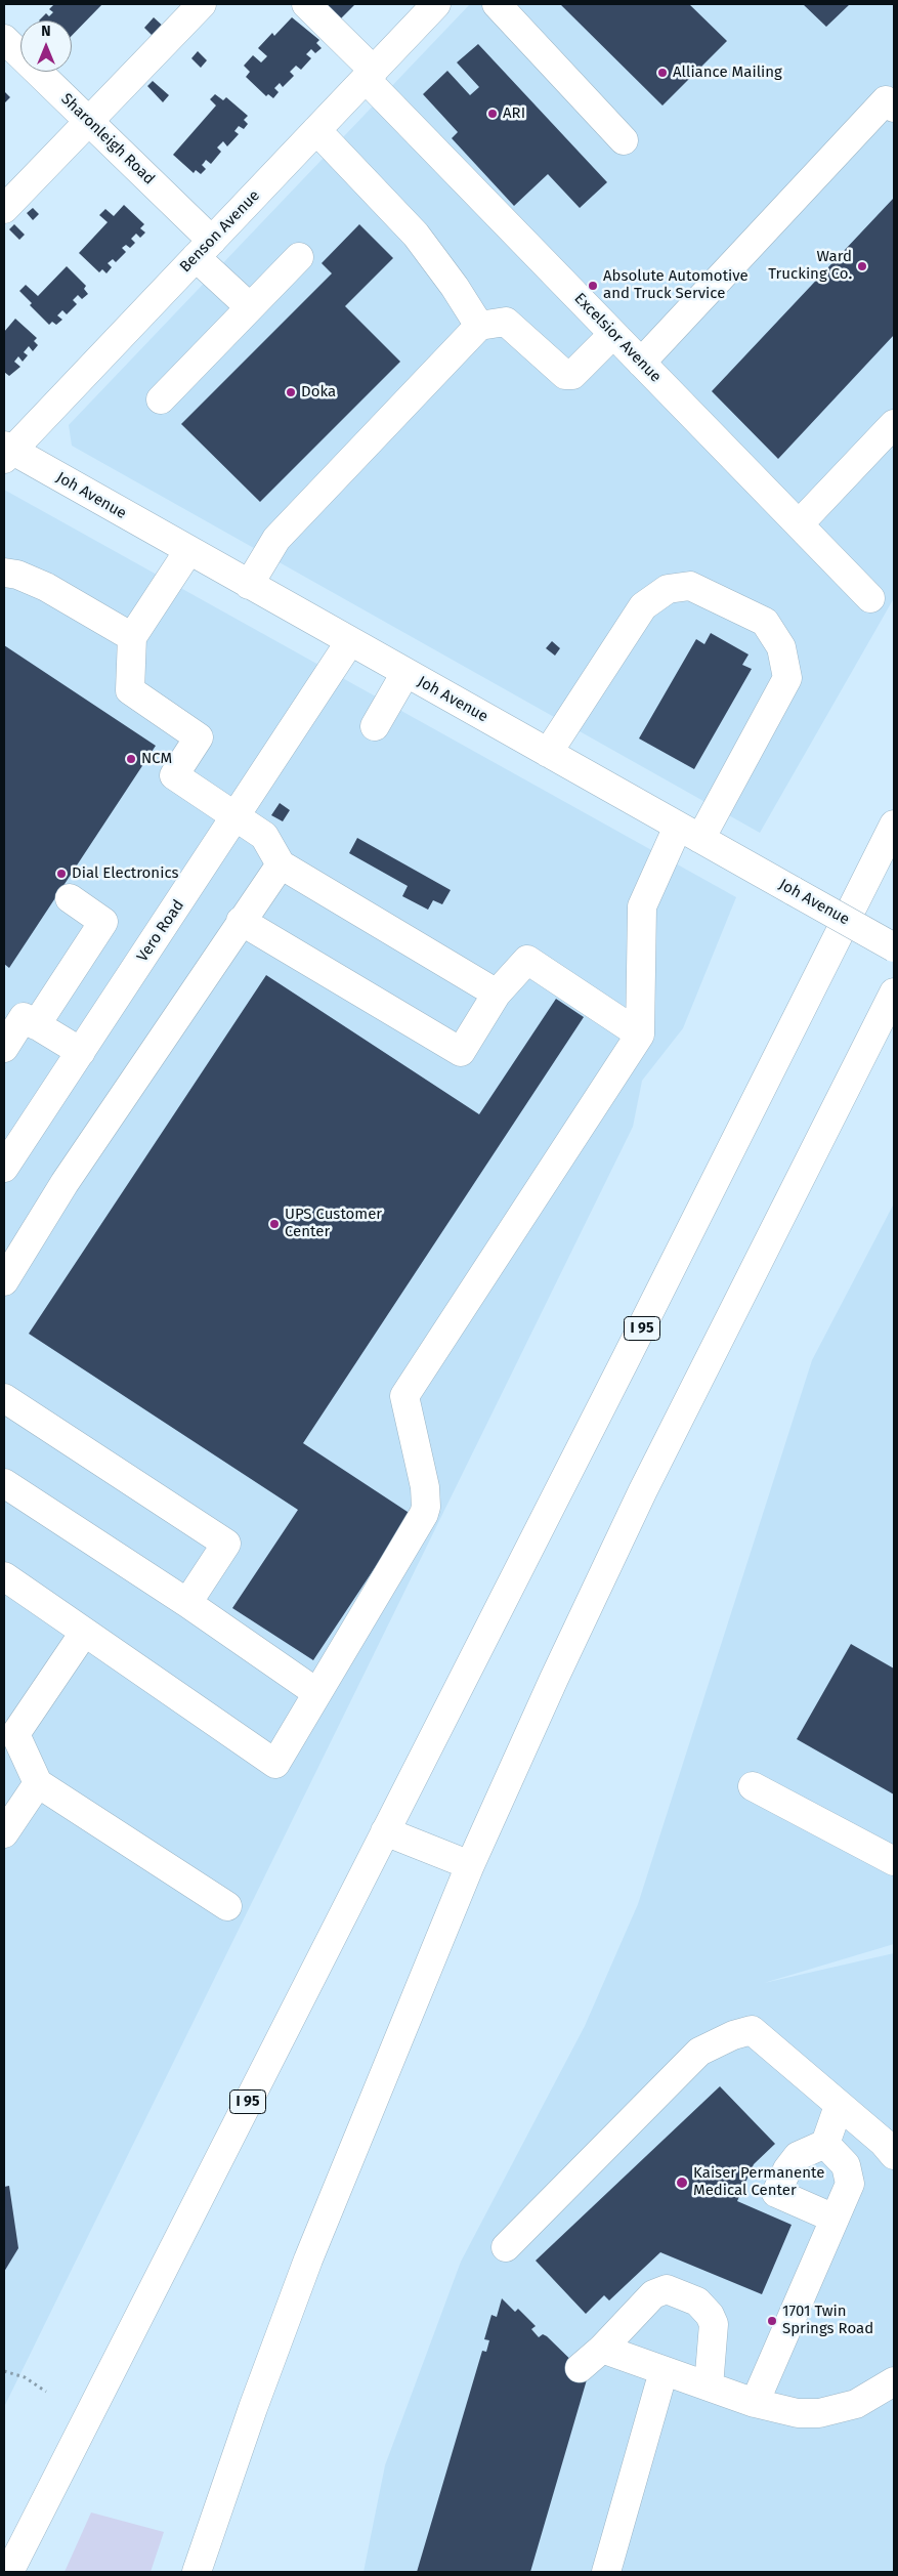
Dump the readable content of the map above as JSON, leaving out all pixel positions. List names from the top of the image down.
{
  "streets": {
    "main road": [
      "Sharonleigh Road",
      "Benson Avenue",
      "Excelsior Avenue",
      "Joh Avenue",
      "Vero Road",
      "I 95"
    ]
  },
  "crossings": [
    ["Sharonleigh Road", "Benson Avenue"],
    ["Benson Avenue", "Excelsior Avenue"],
    ["Benson Avenue", "Joh Avenue"],
    ["Joh Avenue", "Vero Road"]
  ],
  "places": [
    "Alliance Mailing",
    "ARI",
    "Ward Trucking Co.",
    "Absolute Automotive and Truck Service",
    "Doka",
    "NCM",
    "Dial Electronics",
    "UPS Customer Center",
    "Kaiser Permanente Medical Center",
    "1701 Twin Springs Road"
  ],
  "north": "top"
}
